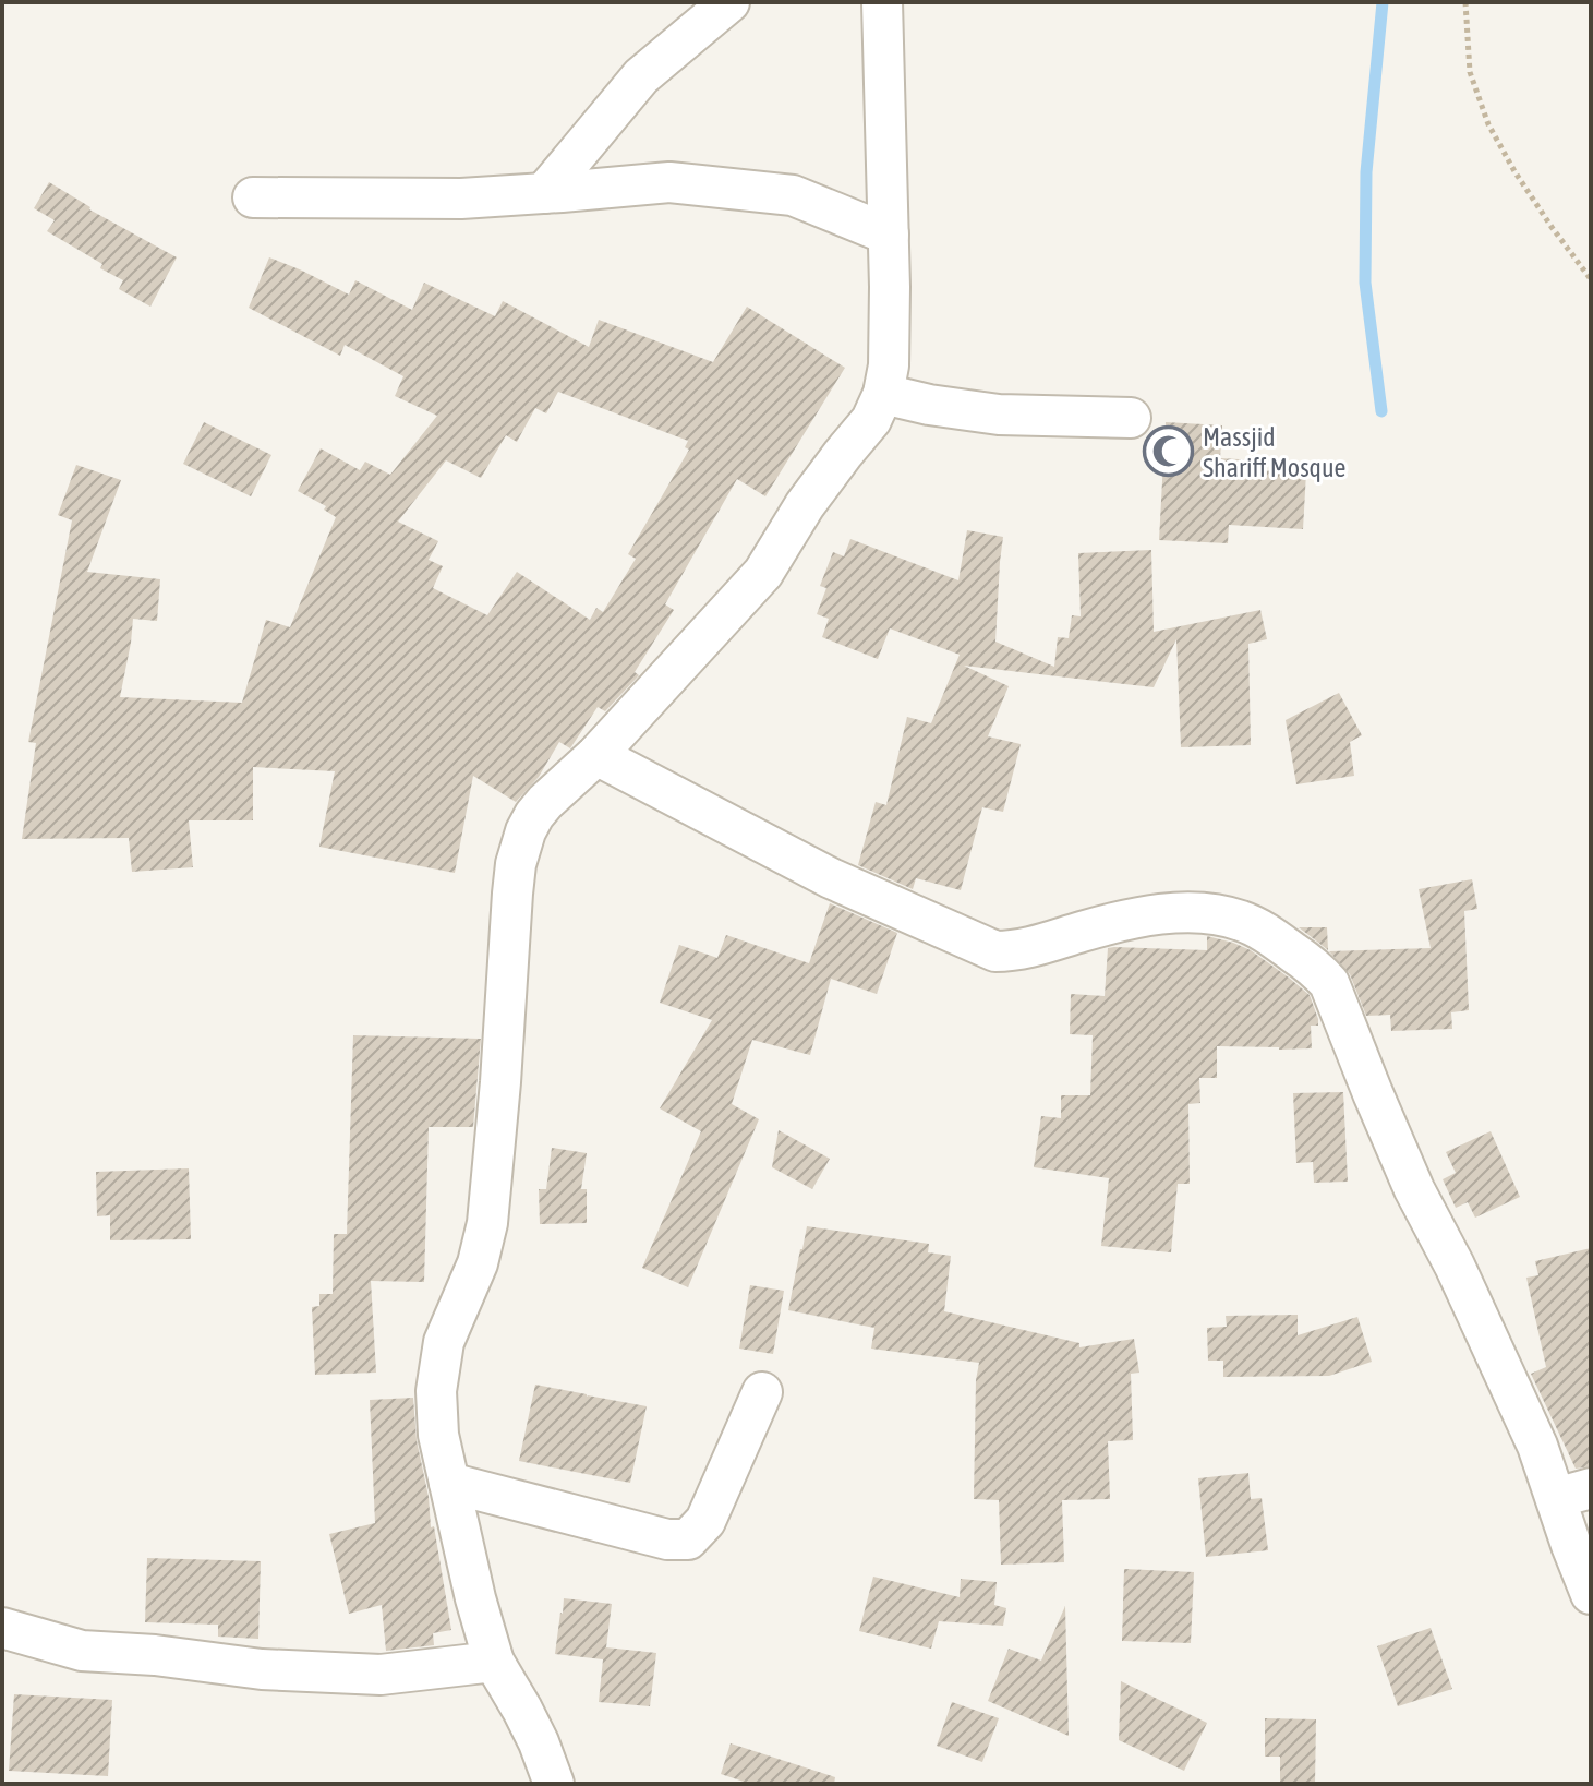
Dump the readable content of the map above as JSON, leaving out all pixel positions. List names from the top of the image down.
{
  "places": {
    "mosque": ["Massjid Shariff Mosque"]
  }
}
